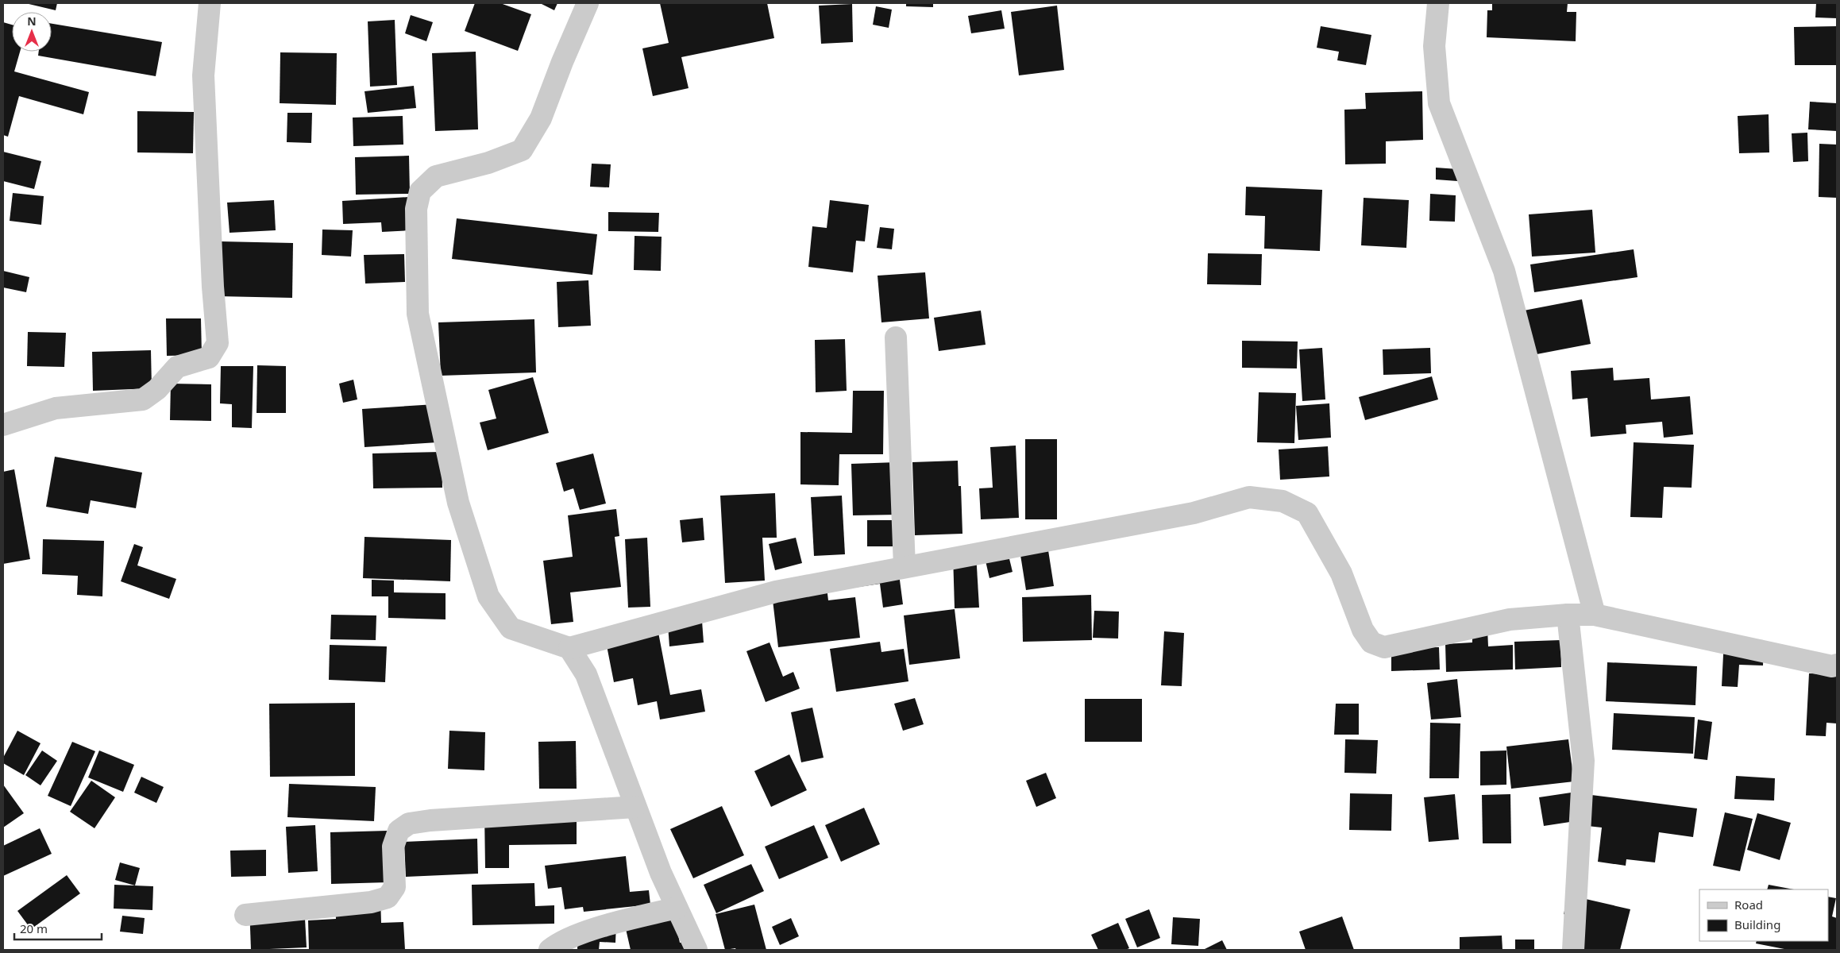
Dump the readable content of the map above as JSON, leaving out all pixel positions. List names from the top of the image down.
{
  "legend": ["Road", "Building"],
  "scale_bar": "20 m",
  "north": "top"
}
